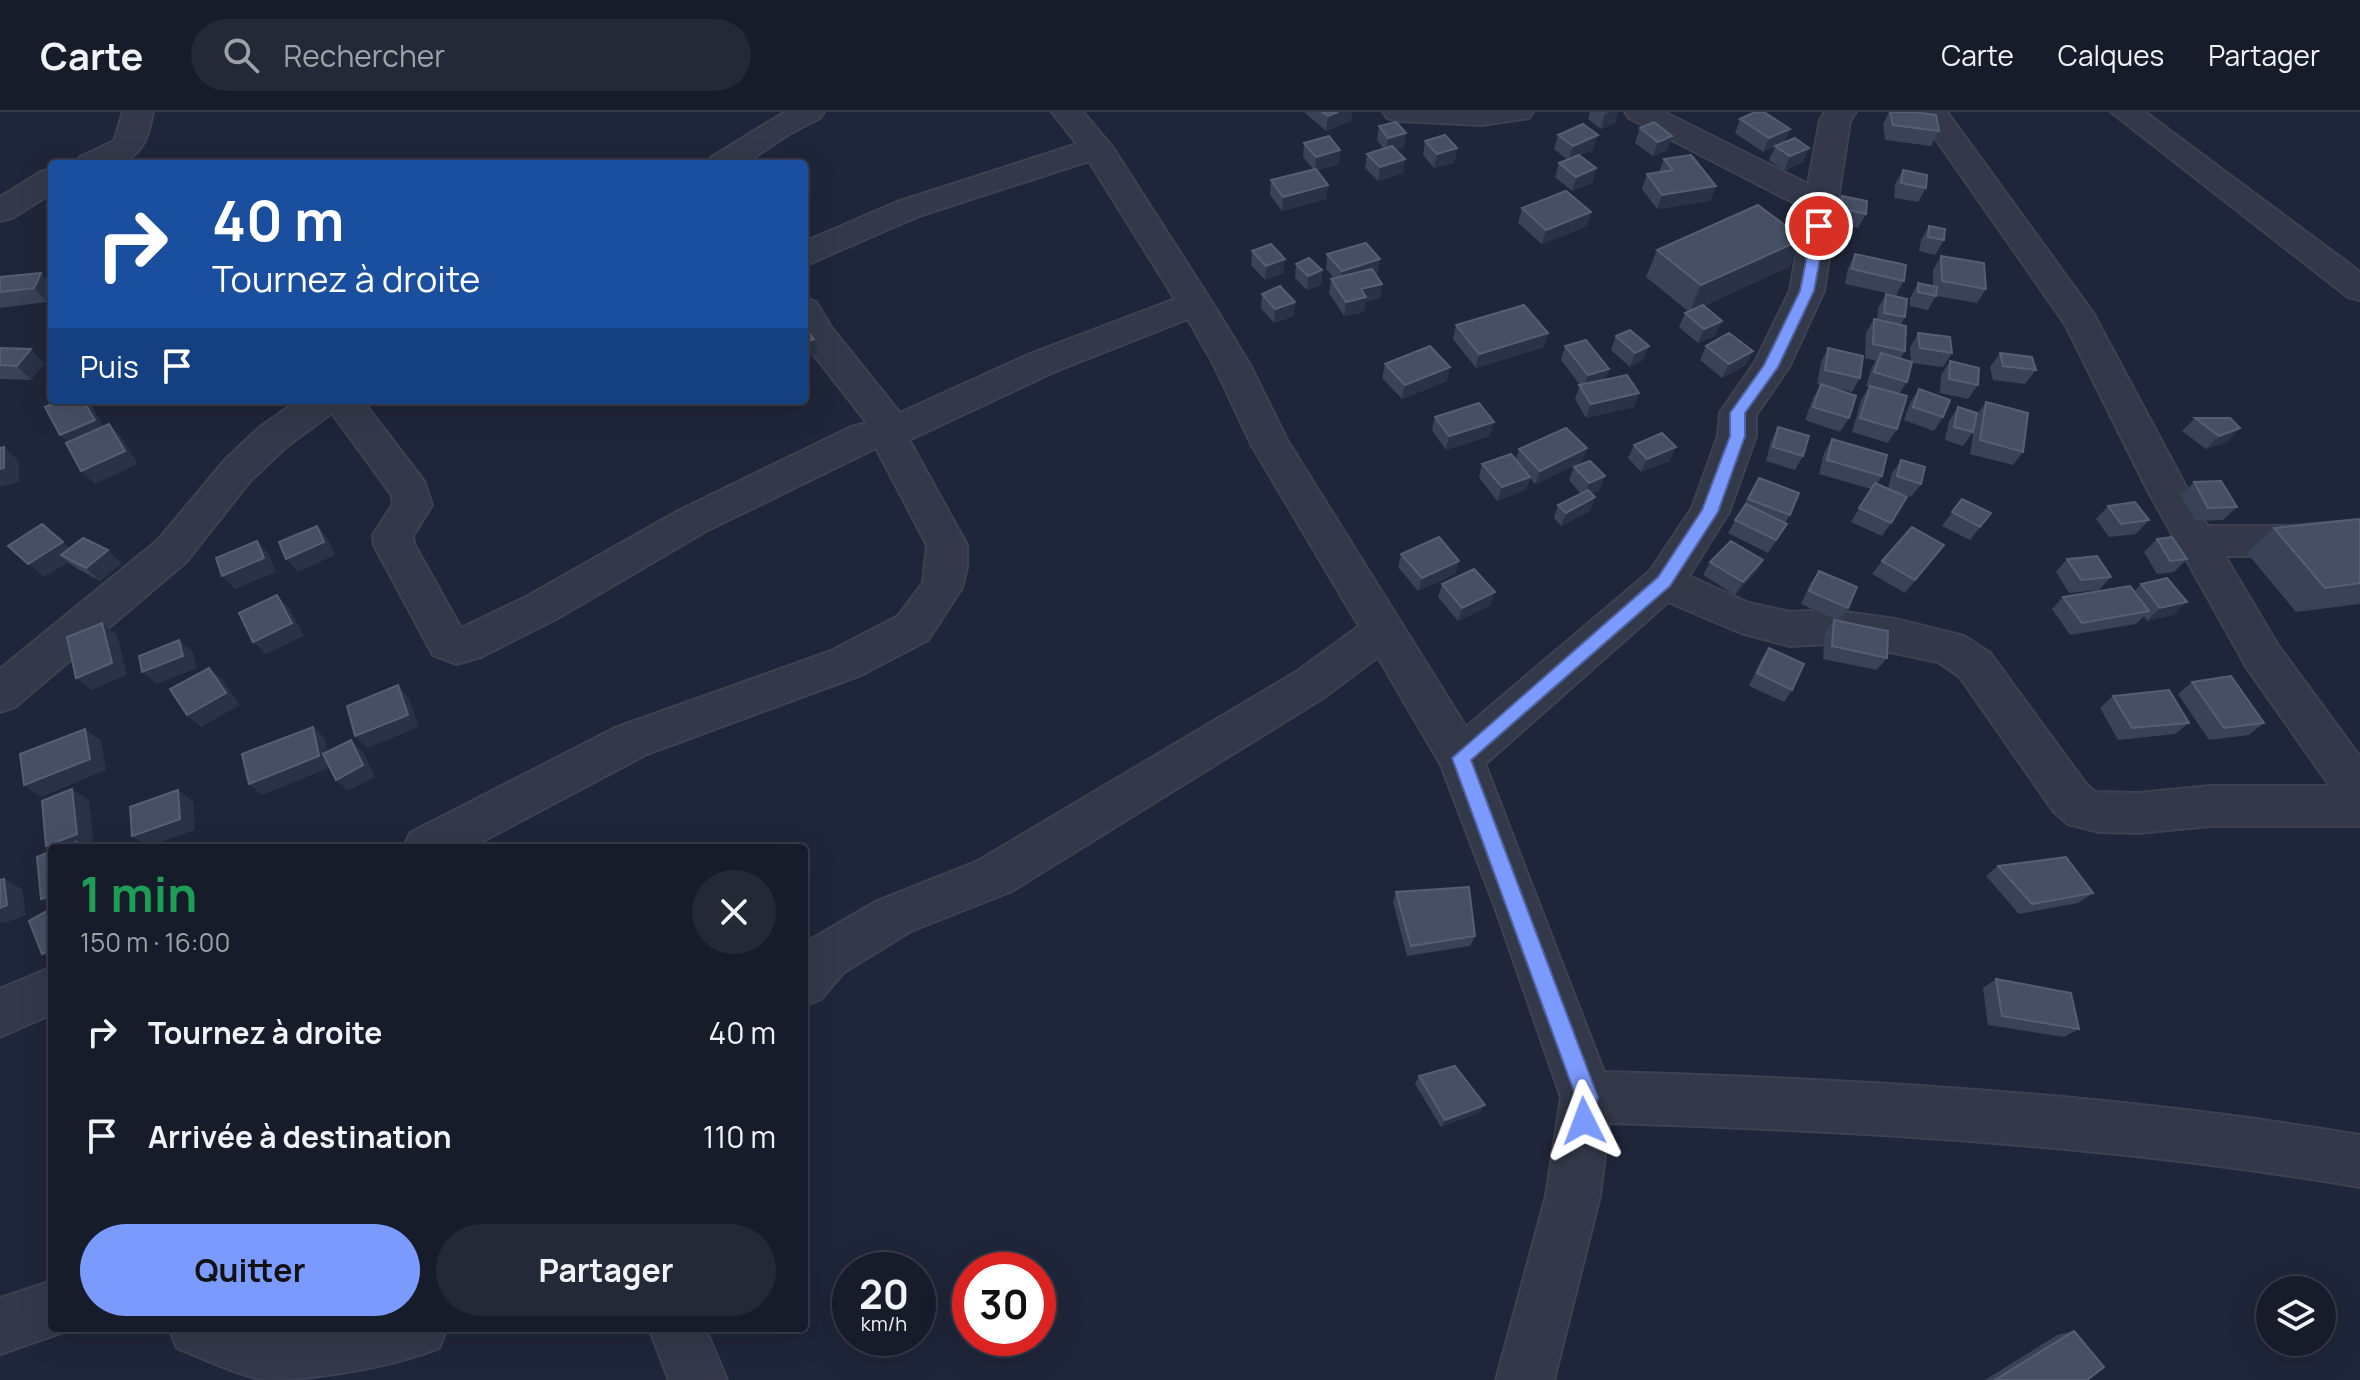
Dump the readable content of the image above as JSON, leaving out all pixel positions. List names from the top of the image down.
{
  "page": {
    "header": "Carte",
    "search": "Rechercher",
    "nav": ["Carte", "Calques", "Partager"],
    "turn": ["40 m", "Tournez à droite"],
    "then": "Puis",
    "heading": ["1 min", "150 m · 16:00"],
    "list": [
      {
        "name": "Tournez à droite",
        "value": "40 m"
      },
      {
        "name": "Arrivée à destination",
        "value": "110 m"
      }
    ],
    "buttons": ["Quitter", "Partager"],
    "speed": "20 km/h",
    "limit": "30"
  }
}
